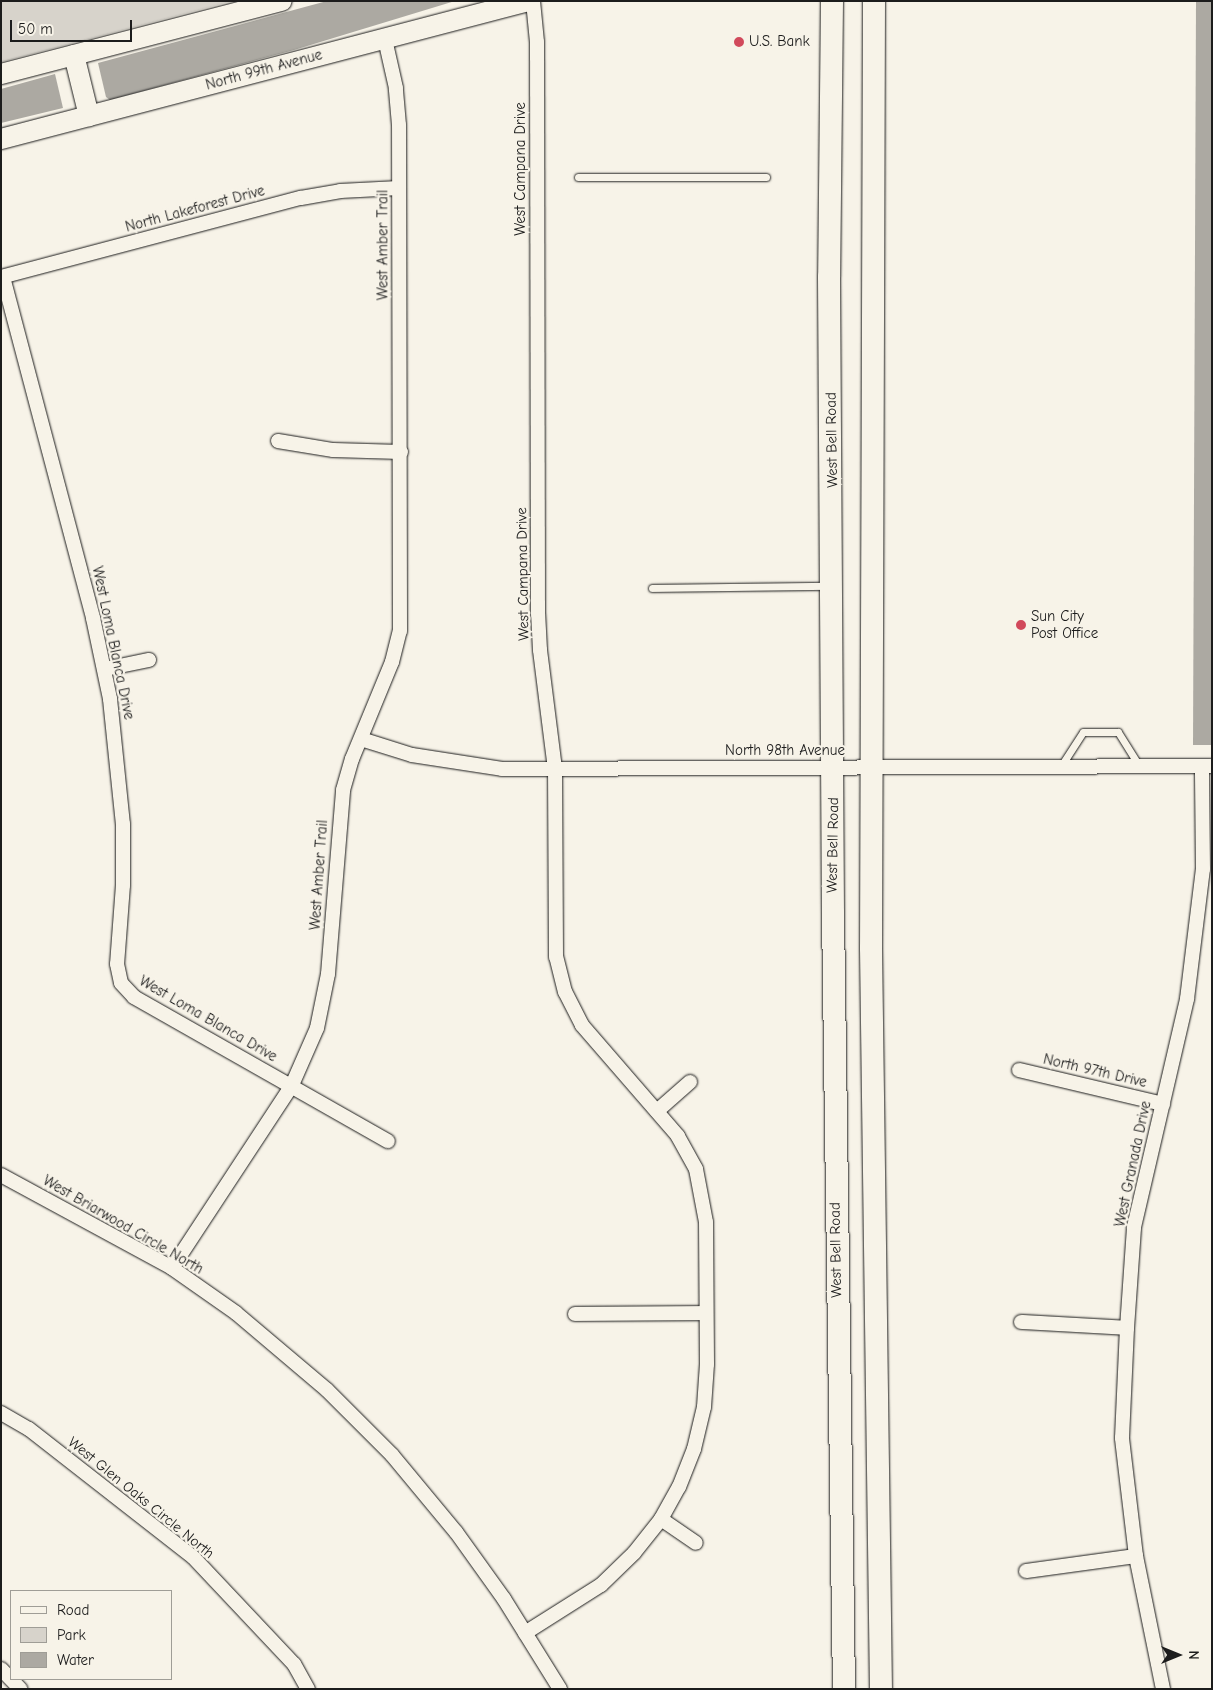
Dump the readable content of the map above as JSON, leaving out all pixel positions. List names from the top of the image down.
{
  "streets": {
    "main road": ["North 99th Avenue", "West Bell Road"],
    "street": [
      "West Campana Drive",
      "North Lakeforest Drive",
      "West Amber Trail",
      "West Loma Blanca Drive",
      "North 98th Avenue",
      "North 97th Drive",
      "West Granada Drive",
      "West Briarwood Circle North",
      "West Glen Oaks Circle North"
    ]
  },
  "crossings": [
    ["North 99th Avenue", "West Amber Trail"],
    ["West Campana Drive", "North 98th Avenue"],
    ["West Campana Drive", "West Briarwood Circle North"],
    ["North Lakeforest Drive", "West Amber Trail"],
    ["North Lakeforest Drive", "West Loma Blanca Drive"],
    ["West Amber Trail", "West Loma Blanca Drive"],
    ["West Amber Trail", "North 98th Avenue"],
    ["West Amber Trail", "West Briarwood Circle North"],
    ["West Bell Road", "North 98th Avenue"],
    ["North 98th Avenue", "West Granada Drive"],
    ["North 97th Drive", "West Granada Drive"]
  ],
  "places": ["U.S. Bank", "Sun City Post Office"],
  "legend": ["Road", "Park", "Water"],
  "scale_bar": "50 m",
  "north": "right"
}
